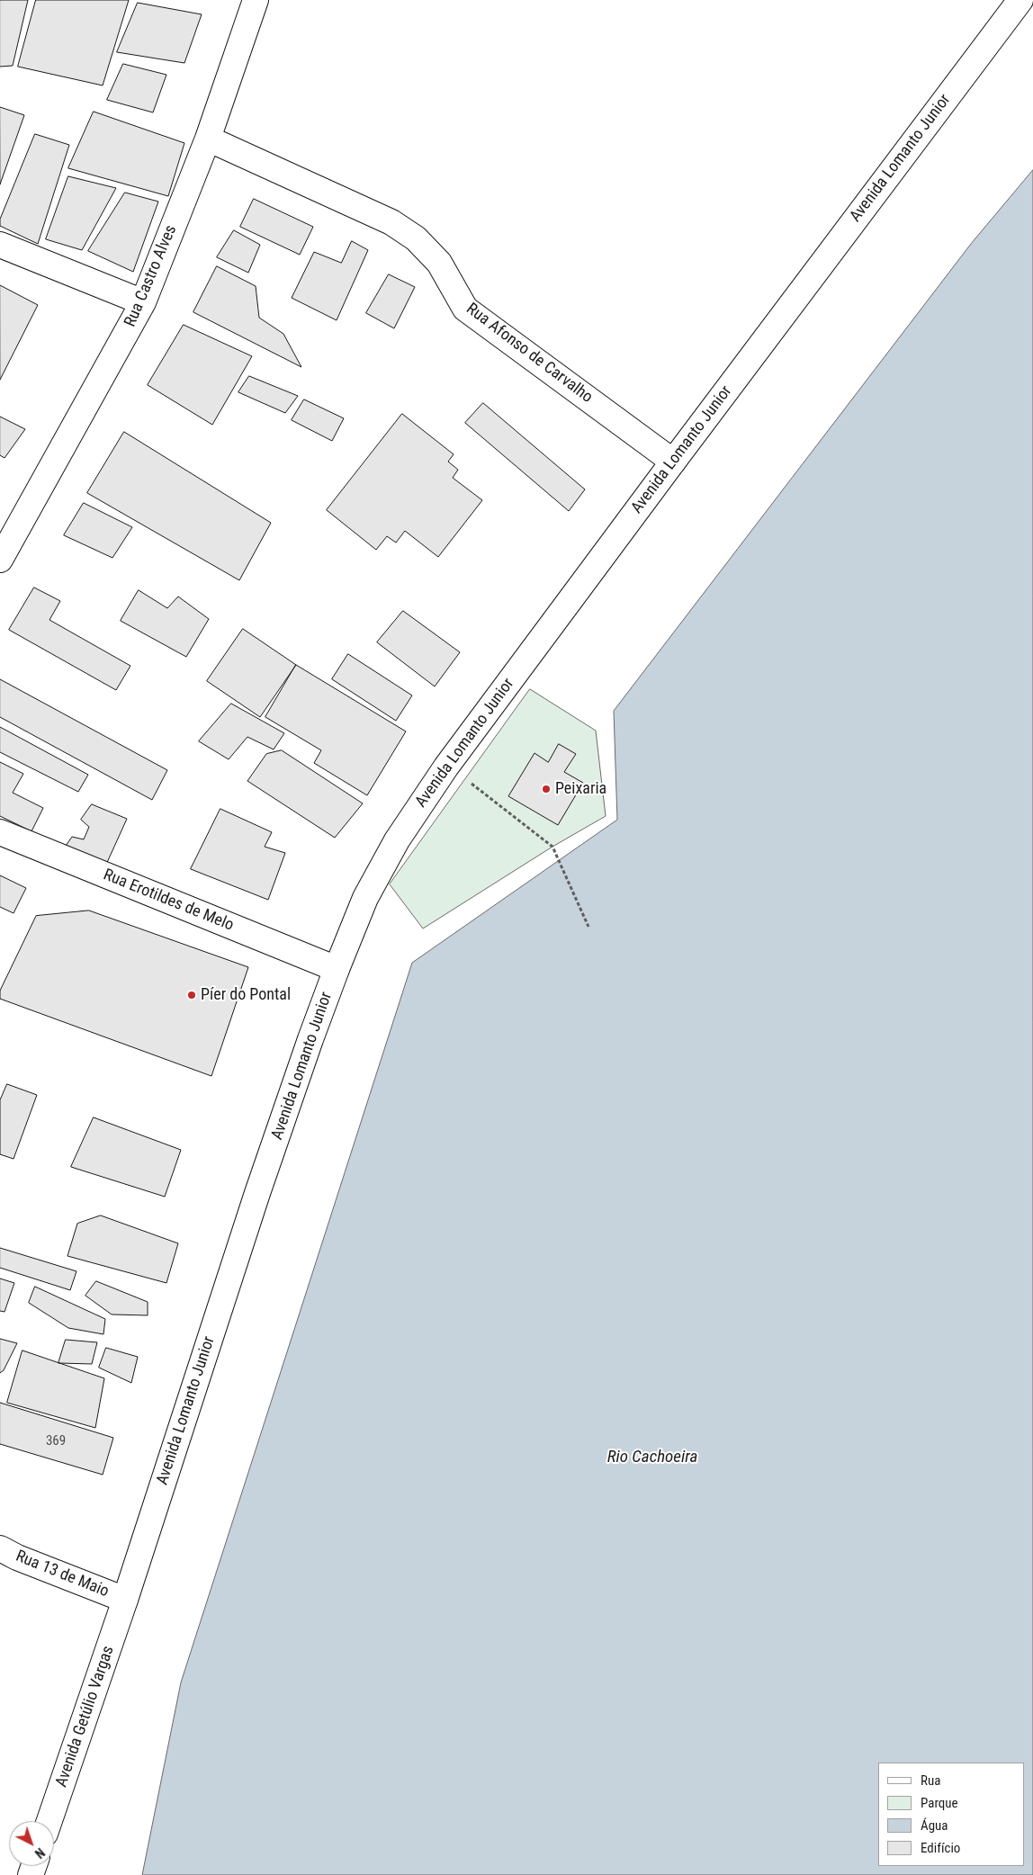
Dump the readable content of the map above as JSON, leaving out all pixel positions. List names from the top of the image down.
{
  "streets": {
    "street": [
      "Avenida Lomanto Junior",
      "Rua Castro Alves",
      "Rua Afonso de Carvalho",
      "Rua Erotildes de Melo",
      "Rua 13 de Maio",
      "Avenida Getúlio Vargas"
    ]
  },
  "crossings": [
    ["Avenida Lomanto Junior", "Rua Afonso de Carvalho"],
    ["Avenida Lomanto Junior", "Rua Erotildes de Melo"],
    ["Avenida Lomanto Junior", "Rua 13 de Maio"],
    ["Avenida Lomanto Junior", "Avenida Getúlio Vargas"],
    ["Rua Castro Alves", "Rua Afonso de Carvalho"],
    ["Rua 13 de Maio", "Avenida Getúlio Vargas"]
  ],
  "water": ["Rio Cachoeira"],
  "places": ["Peixaria", "Píer do Pontal"],
  "house_numbers": ["369"],
  "legend": [
    "Rua",
    "Parque",
    "Água",
    "Edifício"
  ],
  "north": "bottom right"
}
